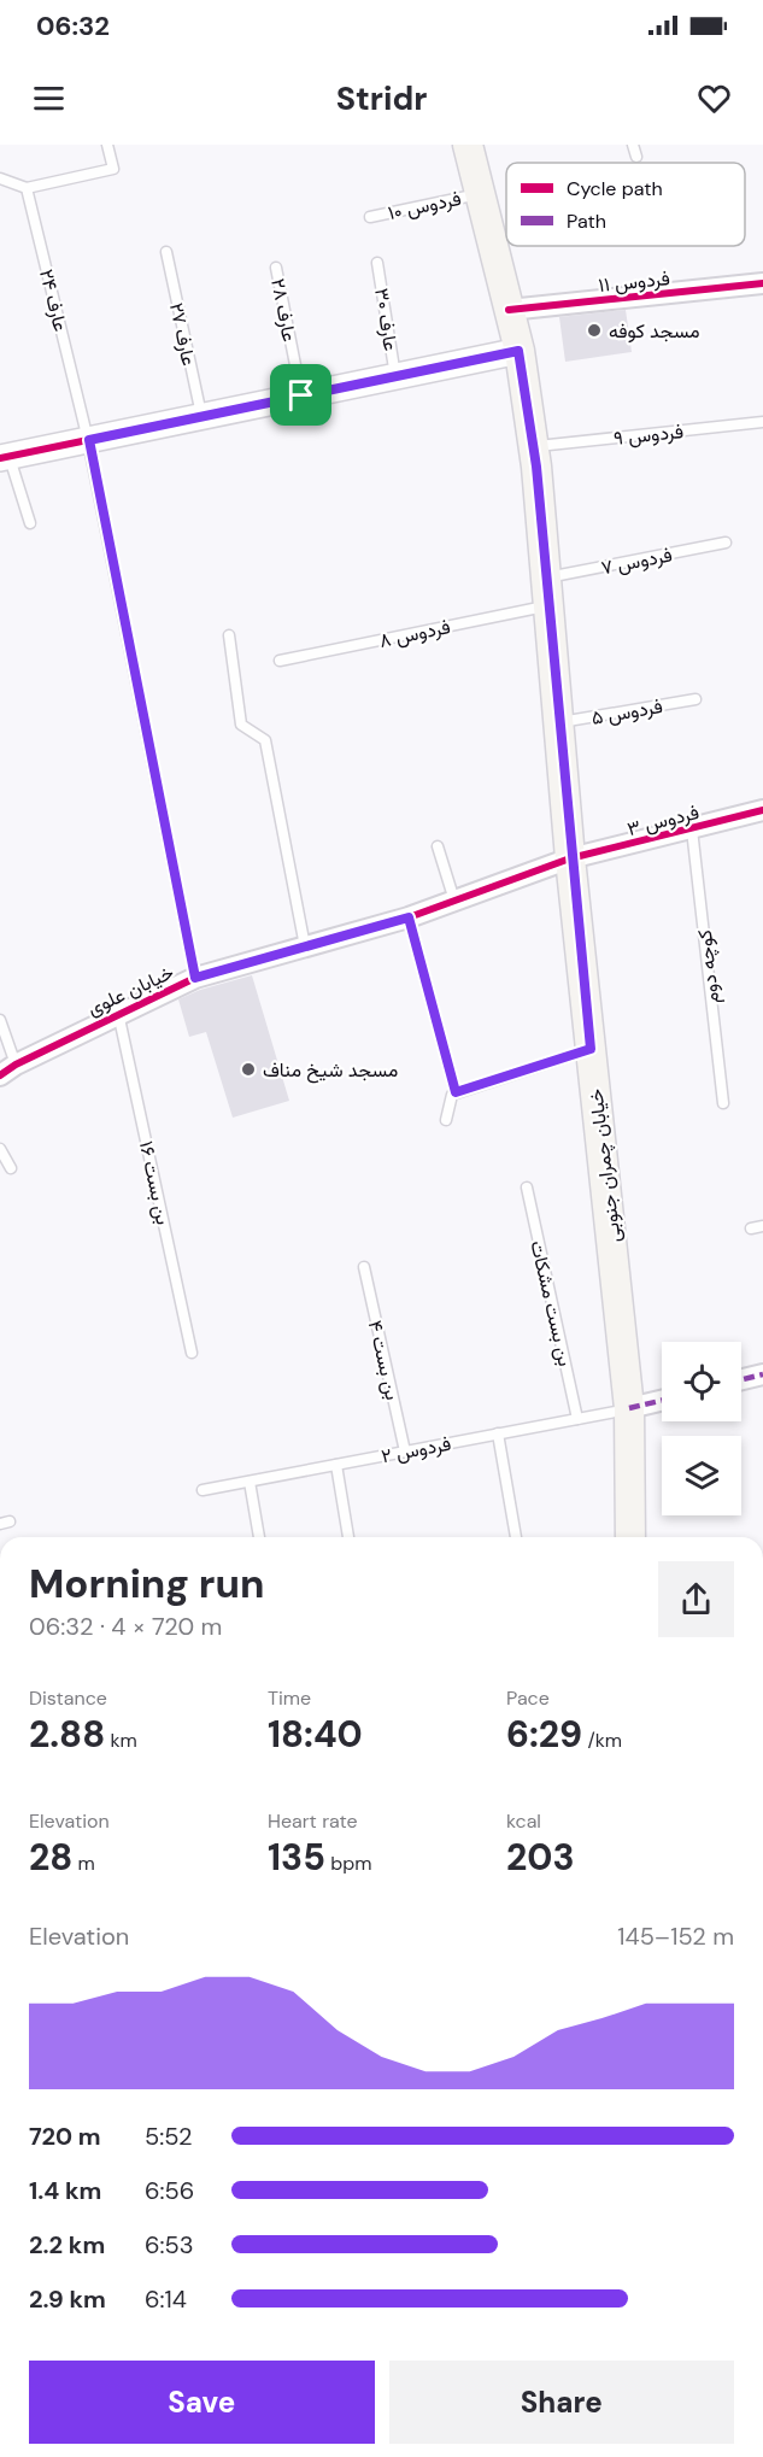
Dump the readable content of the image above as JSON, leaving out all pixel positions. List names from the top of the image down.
{
  "streets": {
    "main road": ["خیابان چمران جنوبی"],
    "street": ["فردوس ۱۱", "فردوس ۳", "خیابان علوی"],
    "lane": [
      "فردوس ۱۰",
      "عارف ۲۴",
      "عارف ۲۸",
      "عارف ۳۰",
      "عارف ۲۷",
      "فردوس ۹",
      "فردوس ۷",
      "فردوس ۸",
      "فردوس ۵",
      "کوچه دوم",
      "بن بست ۱۶",
      "بن بست مشکات",
      "بن بست ۴",
      "فردوس ۲"
    ]
  },
  "crossings": [
    ["فردوس ۱۰", "خیابان چمران جنوبی"],
    ["فردوس ۱۱", "خیابان چمران جنوبی"],
    ["عارف ۲۴", "خیابان علوی"],
    ["فردوس ۹", "خیابان چمران جنوبی"],
    ["فردوس ۷", "فردوس ۸"],
    ["فردوس ۷", "خیابان چمران جنوبی"],
    ["فردوس ۸", "خیابان چمران جنوبی"],
    ["فردوس ۵", "خیابان چمران جنوبی"],
    ["فردوس ۳", "کوچه دوم"],
    ["فردوس ۳", "خیابان علوی"],
    ["فردوس ۳", "خیابان چمران جنوبی"],
    ["خیابان علوی", "خیابان چمران جنوبی"],
    ["خیابان علوی", "بن بست ۱۶"],
    ["خیابان چمران جنوبی", "فردوس ۲"],
    ["بن بست مشکات", "فردوس ۲"],
    ["بن بست ۴", "فردوس ۲"]
  ],
  "places": ["مسجد کوفه", "مسجد شیخ مناف"],
  "legend": ["Cycle path", "Path"],
  "page": {
    "status": "06:32",
    "header": "Stridr",
    "heading": ["Morning run", "06:32 · 4 × 720 m"],
    "stats": [
      ["Distance", "2.88 km"],
      ["Time", "18:40"],
      ["Pace", "6:29 /km"],
      ["Elevation", "28 m"],
      ["Heart rate", "135 bpm"],
      ["kcal", "203"]
    ],
    "chart": ["Elevation", "145–152 m"],
    "list": [
      {
        "name": "720 m",
        "note": "5:52"
      },
      {
        "name": "1.4 km",
        "note": "6:56"
      },
      {
        "name": "2.2 km",
        "note": "6:53"
      },
      {
        "name": "2.9 km",
        "note": "6:14"
      }
    ],
    "buttons": ["Save", "Share"]
  }
}
